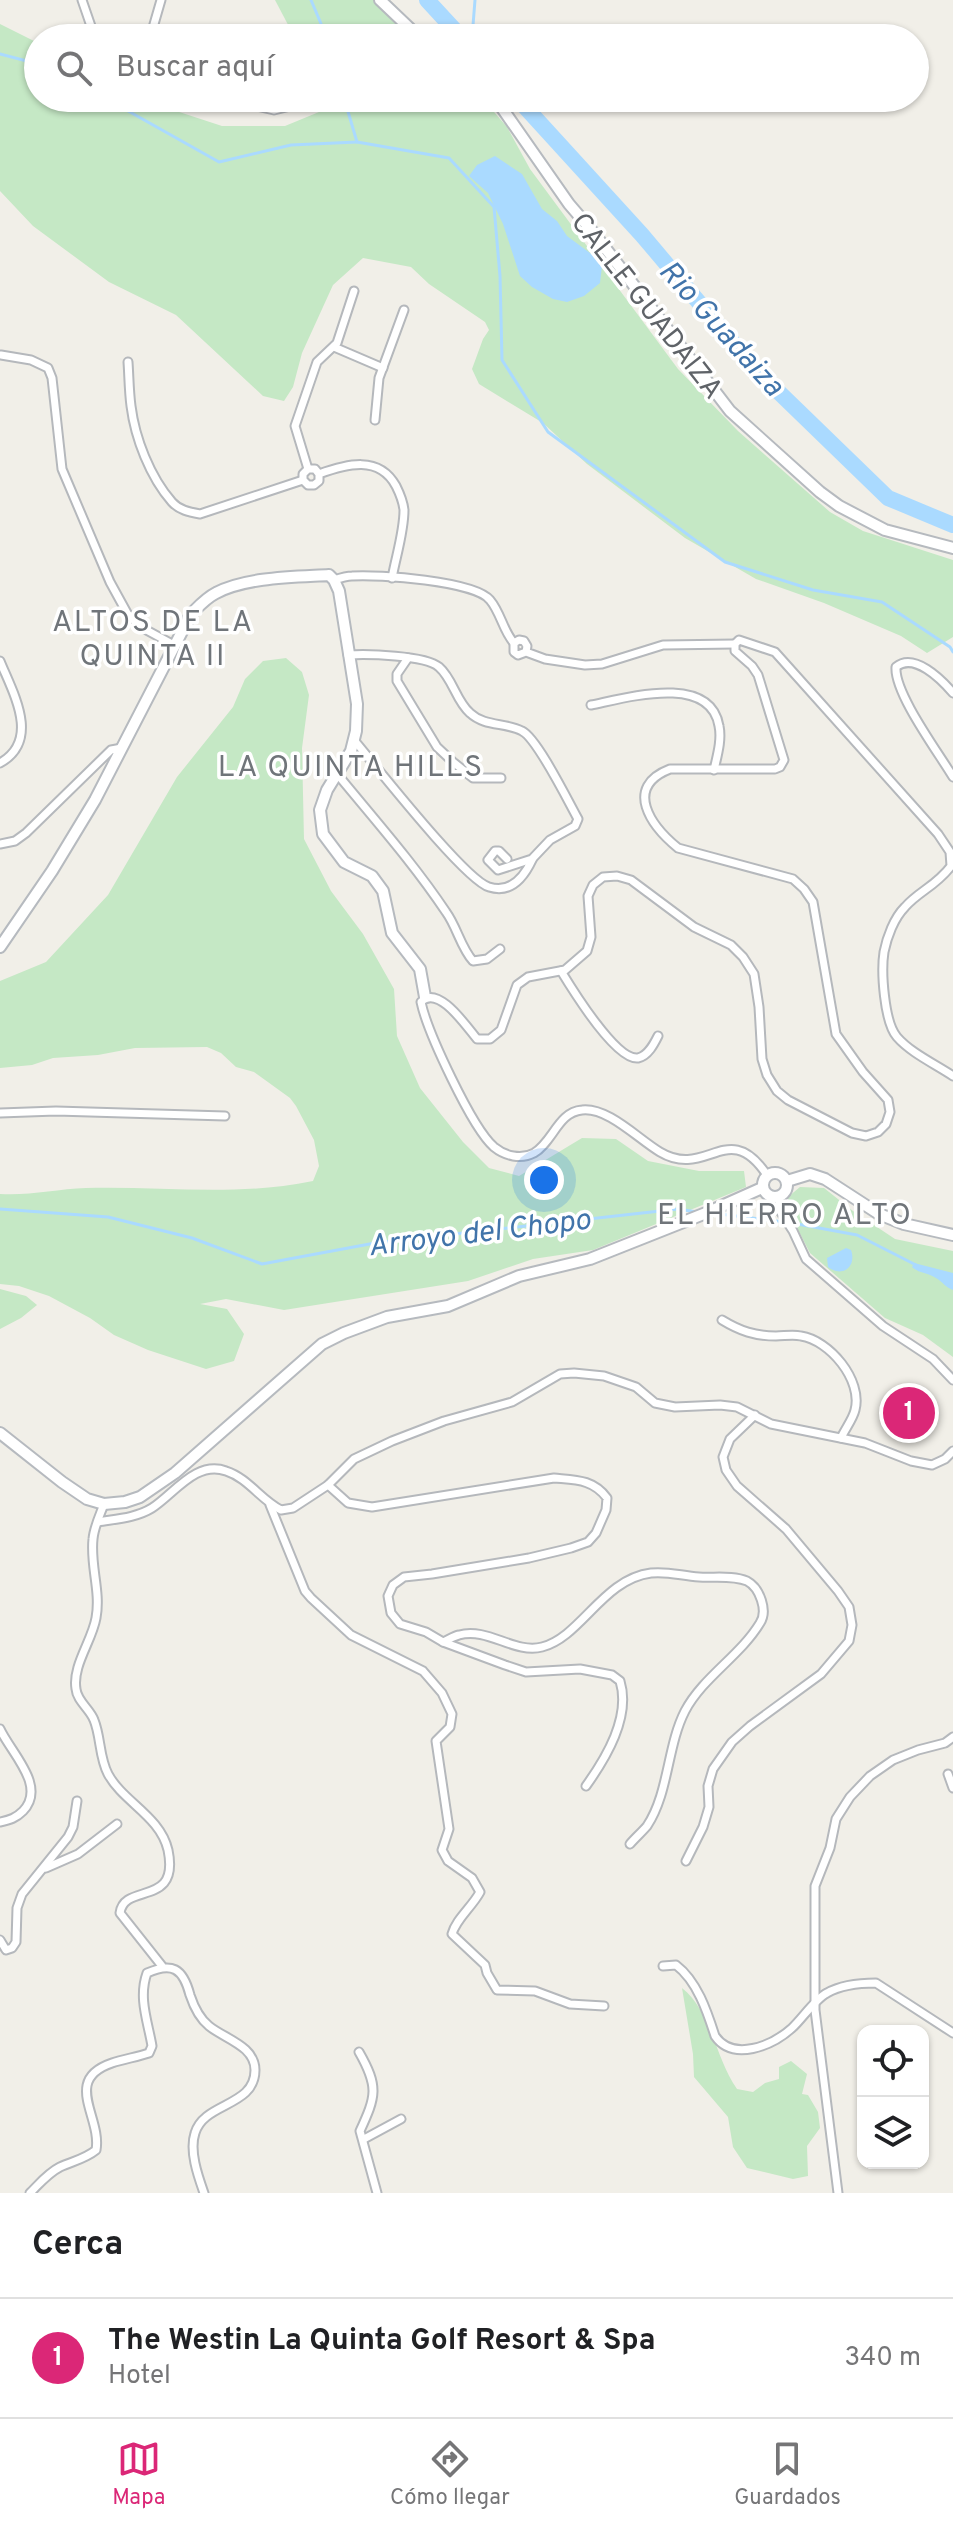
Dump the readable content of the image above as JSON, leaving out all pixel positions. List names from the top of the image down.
{
  "streets": {
    "street": ["CALLE GUADAIZA"]
  },
  "districts": ["ALTOS DE LA QUINTA II", "LA QUINTA HILLS", "EL HIERRO ALTO"],
  "water": ["Rio Guadaiza", "Arroyo del Chopo"],
  "page": {
    "search": "Buscar aquí",
    "pins": "1",
    "heading": "Cerca",
    "list": [
      {
        "mark": "1",
        "name": "The Westin La Quinta Golf Resort & Spa",
        "note": "Hotel",
        "value": "340 m"
      }
    ],
    "nav": ["Mapa", "Cómo llegar", "Guardados"]
  }
}
